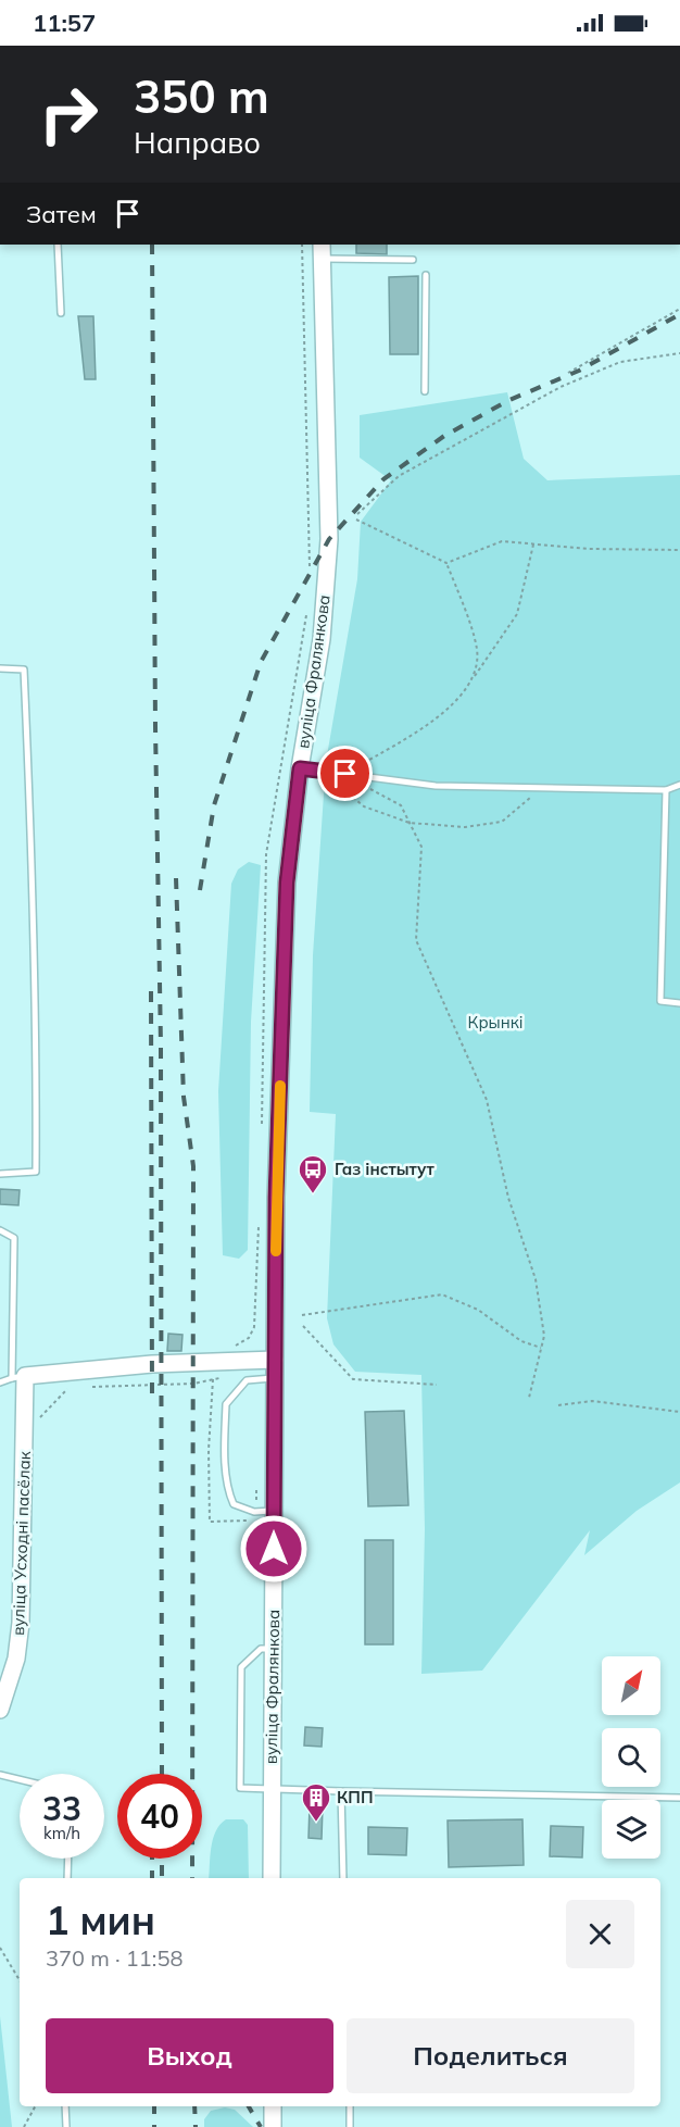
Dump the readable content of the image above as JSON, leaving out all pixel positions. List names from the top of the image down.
{
  "streets": {
    "main road": ["вуліца Фралянкова", "вуліца Усходні пасёлак"]
  },
  "parks": ["Крынкі"],
  "places": {
    "bus stop": ["Газ інстытут"],
    "building": ["КПП"]
  },
  "north": "top right",
  "page": {
    "status": "11:57",
    "turn": ["350 m", "Направо"],
    "then": "Затем",
    "speed": "33 km/h",
    "limit": "40",
    "heading": ["1 мин", "370 m · 11:58"],
    "buttons": ["Выход", "Поделиться"]
  }
}
